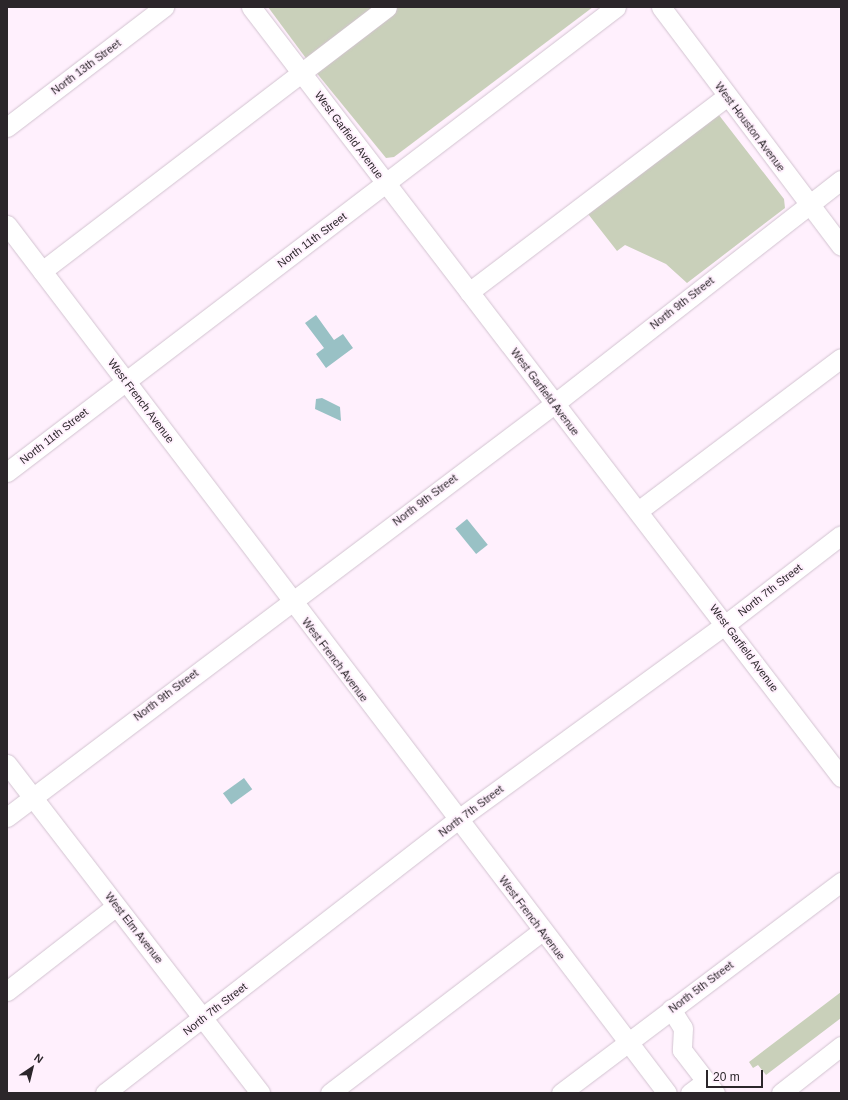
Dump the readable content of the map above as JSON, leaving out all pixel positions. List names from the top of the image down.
{
  "streets": {
    "street": [
      "North 13th Street",
      "West Houston Avenue",
      "West Garfield Avenue",
      "North 11th Street",
      "North 9th Street",
      "West French Avenue",
      "North 7th Street",
      "West Elm Avenue",
      "North 5th Street"
    ]
  },
  "crossings": [
    ["West Houston Avenue", "North 9th Street"],
    ["West Garfield Avenue", "North 11th Street"],
    ["West Garfield Avenue", "North 9th Street"],
    ["West Garfield Avenue", "North 7th Street"],
    ["North 11th Street", "West French Avenue"],
    ["North 9th Street", "West French Avenue"],
    ["North 9th Street", "West Elm Avenue"],
    ["West French Avenue", "North 7th Street"],
    ["West French Avenue", "North 5th Street"],
    ["North 7th Street", "West Elm Avenue"]
  ],
  "scale_bar": "20 m",
  "north": "top right"
}
